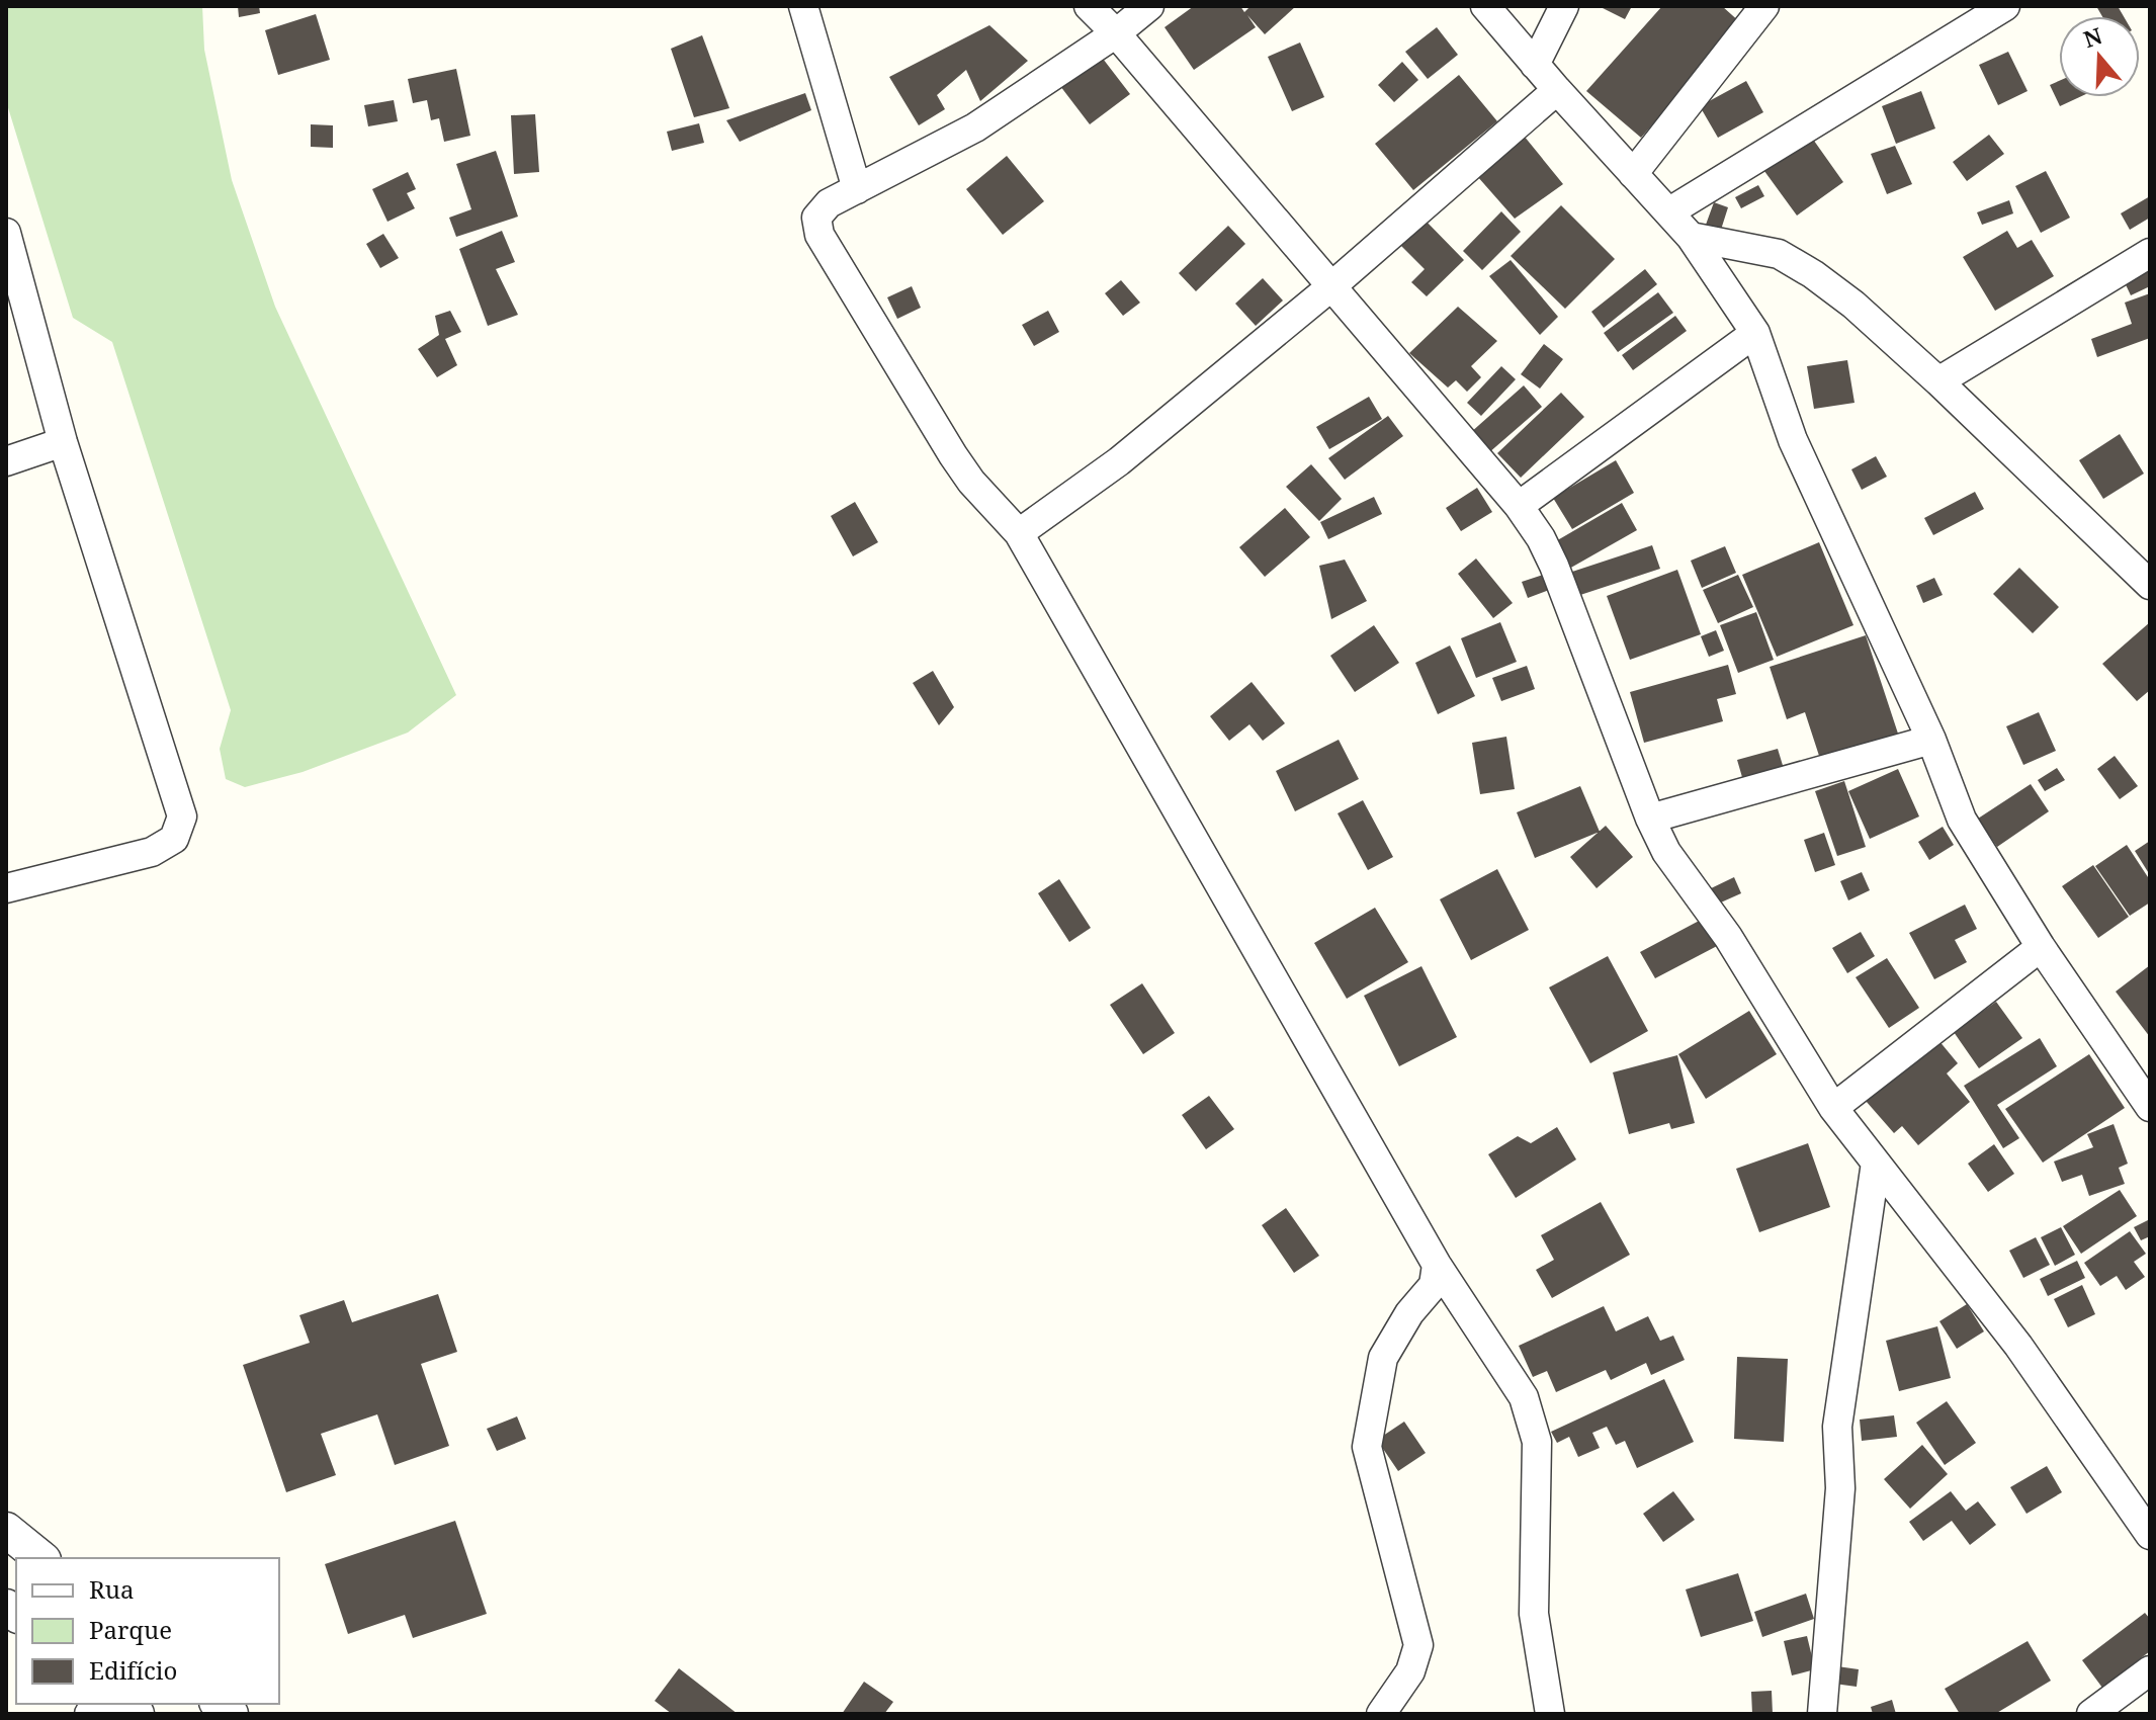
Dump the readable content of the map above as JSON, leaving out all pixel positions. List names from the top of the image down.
{
  "legend": ["Rua", "Parque", "Edifício"],
  "north": "top"
}
